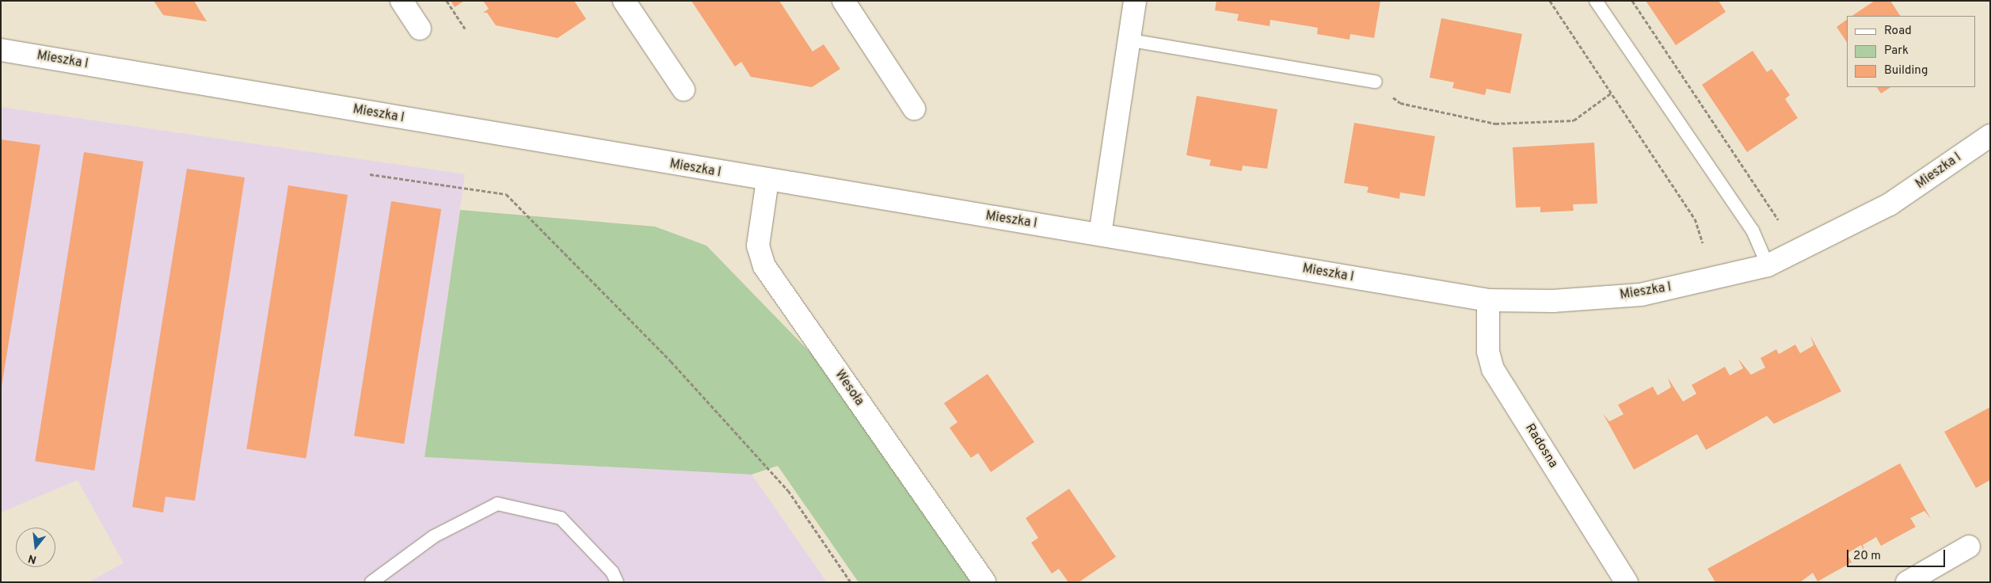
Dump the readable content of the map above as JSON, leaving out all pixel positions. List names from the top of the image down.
{
  "streets": {
    "street": ["Mieszka I", "Wesoła", "Radosna"]
  },
  "crossings": [
    ["Mieszka I", "Wesoła"],
    ["Mieszka I", "Radosna"]
  ],
  "legend": ["Road", "Park", "Building"],
  "scale_bar": "20 m",
  "north": "bottom"
}
